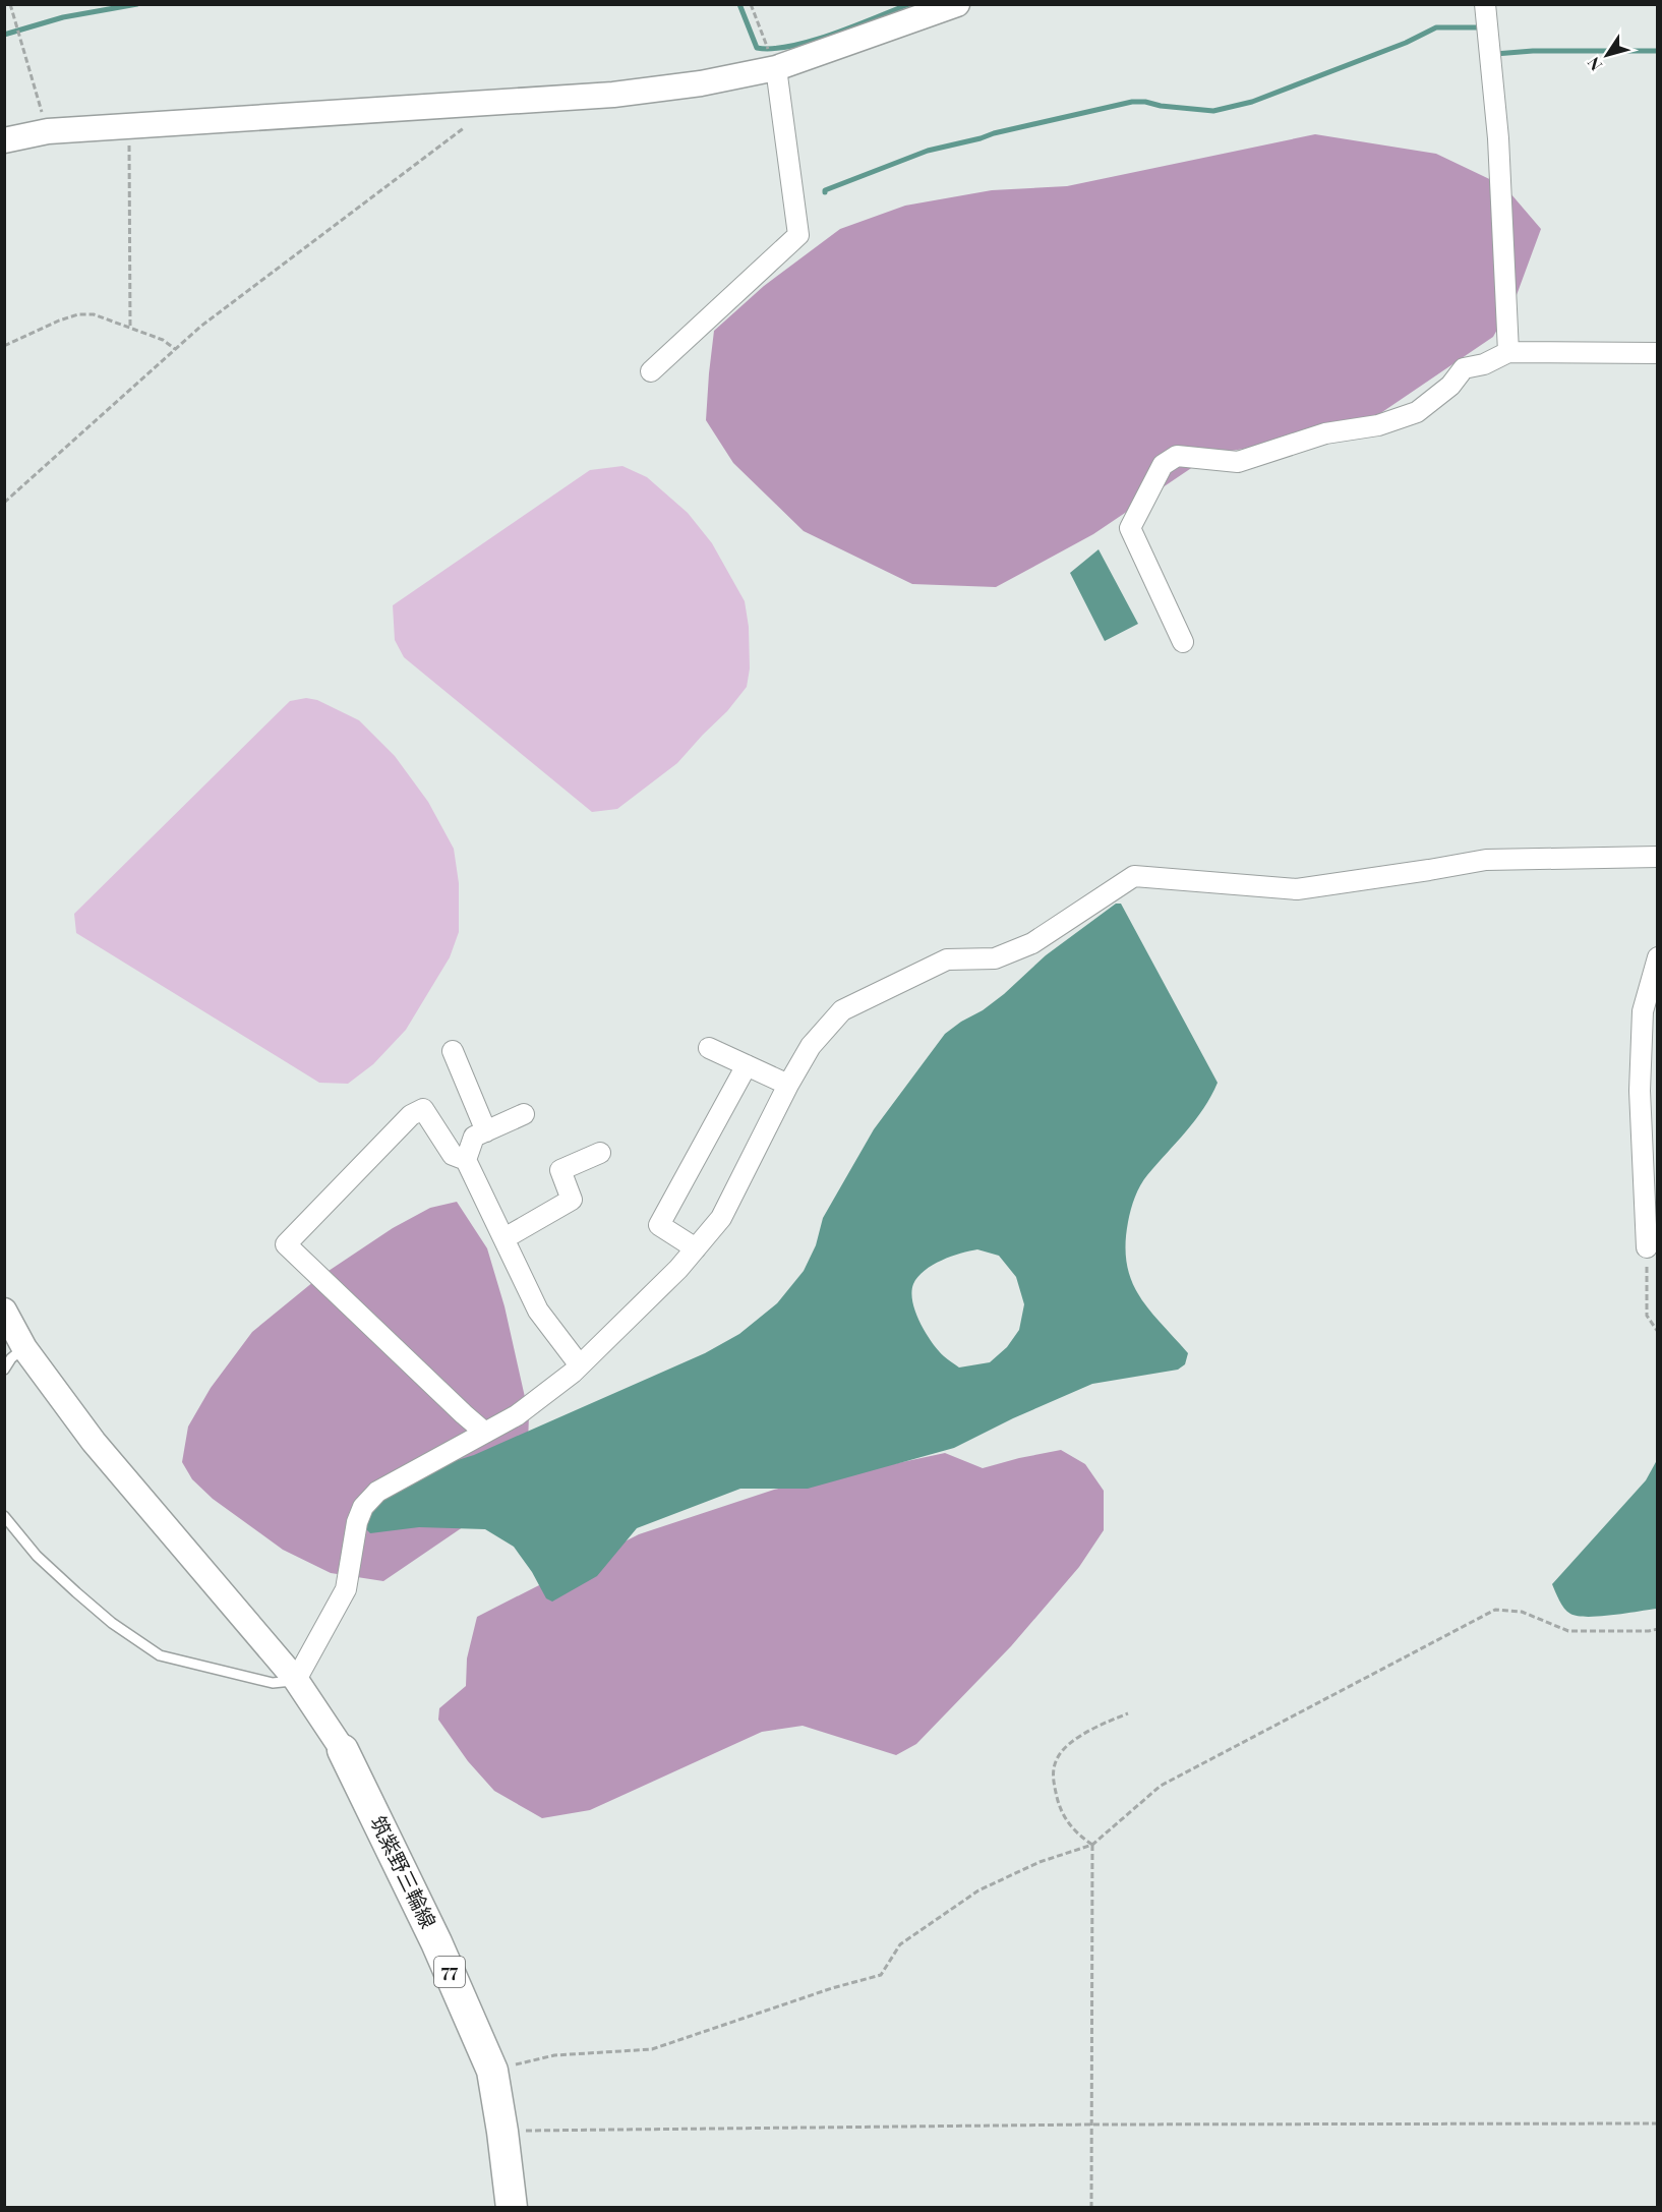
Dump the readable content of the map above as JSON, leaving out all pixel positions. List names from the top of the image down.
{
  "streets": {
    "main road": ["筑紫野三輪線", "77"]
  },
  "north": "bottom left"
}
